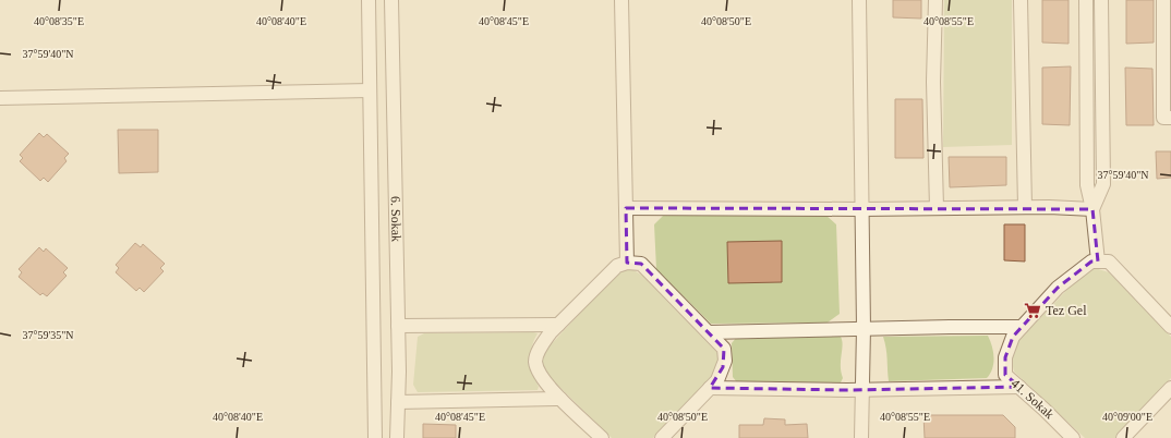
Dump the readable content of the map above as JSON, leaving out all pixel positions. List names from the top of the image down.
{
  "streets": {
    "street": ["6. Sokak", "41. Sokak"]
  },
  "places": {
    "supermarket": ["Tez Gel"]
  },
  "coordinates": [
    "40°08'35\"E",
    "40°08'40\"E",
    "40°08'45\"E",
    "40°08'50\"E",
    "40°08'55\"E",
    "37°59'40\"N",
    "37°59'35\"N",
    "40°09'00\"E"
  ]
}
